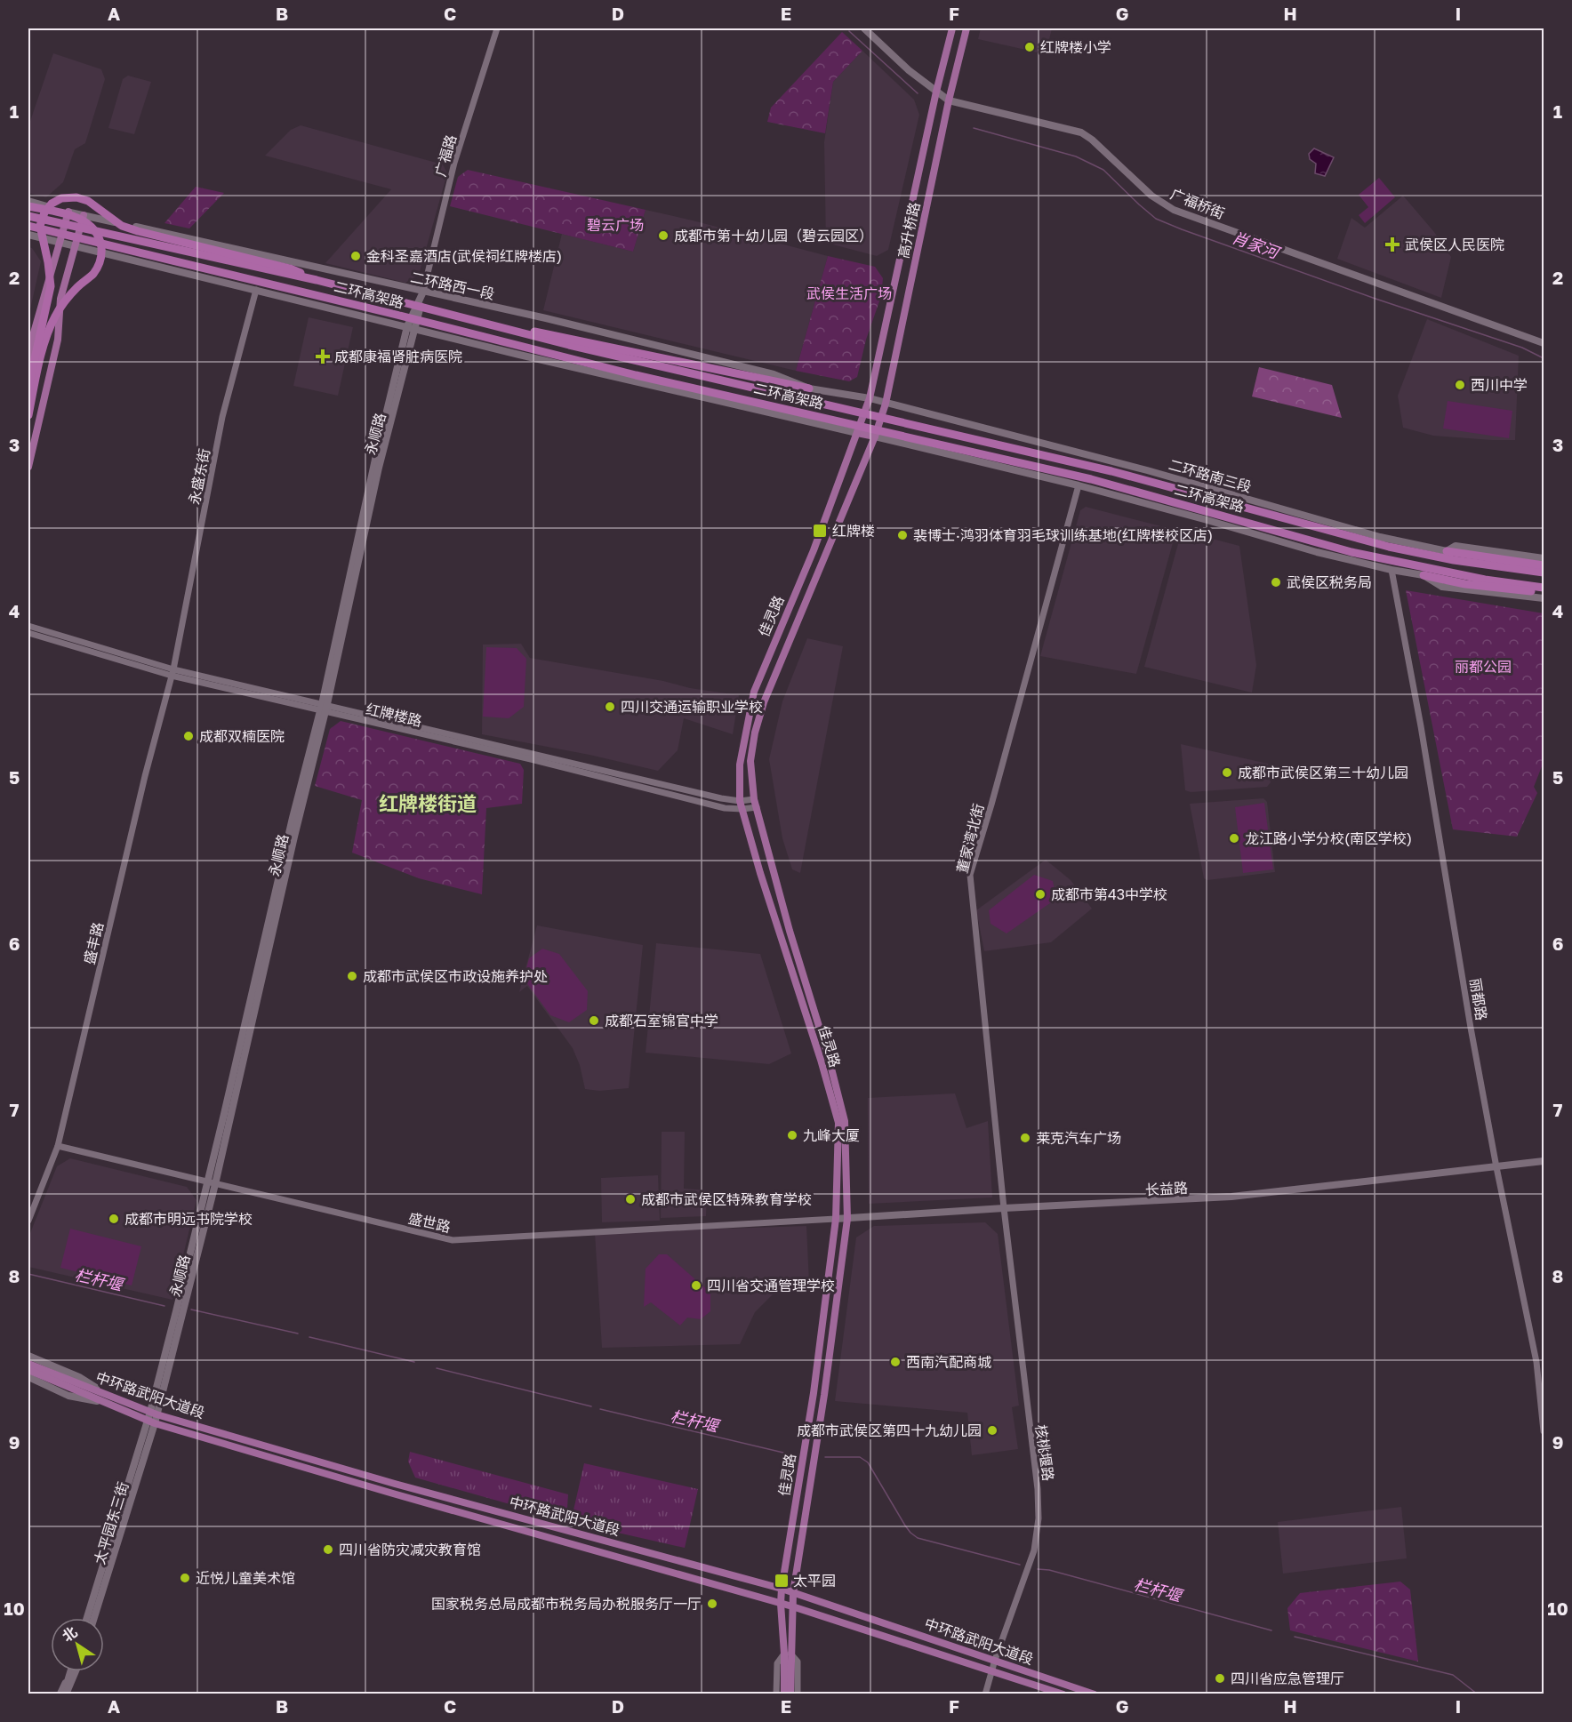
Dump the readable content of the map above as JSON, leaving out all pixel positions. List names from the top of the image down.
{
  "streets": {
    "highway": ["二环高架路"],
    "main road": [
      "广福桥街",
      "高升桥路",
      "二环路西一段",
      "永顺路",
      "二环路南三段",
      "佳灵路",
      "长益路",
      "中环路武阳大道段",
      "太平园东三街"
    ],
    "street": [
      "广福路",
      "永盛东街",
      "红牌楼路",
      "董家湾北街",
      "盛丰路",
      "丽都路",
      "盛世路",
      "核桃堰路"
    ]
  },
  "crossings": [
    ["广福路", "二环路西一段"],
    ["广福路", "永顺路"],
    ["广福桥街", "高升桥路"],
    ["高升桥路", "二环路西一段"],
    ["高升桥路", "二环路南三段"],
    ["高升桥路", "佳灵路"],
    ["二环路西一段", "永顺路"],
    ["二环路西一段", "二环路南三段"],
    ["永顺路", "红牌楼路"],
    ["永顺路", "盛世路"],
    ["永顺路", "中环路武阳大道段"],
    ["永顺路", "太平园东三街"],
    ["永盛东街", "红牌楼路"],
    ["永盛东街", "盛丰路"],
    ["佳灵路", "红牌楼路"],
    ["佳灵路", "长益路"],
    ["佳灵路", "盛世路"],
    ["佳灵路", "中环路武阳大道段"],
    ["红牌楼路", "盛丰路"],
    ["董家湾北街", "长益路"],
    ["董家湾北街", "核桃堰路"],
    ["盛丰路", "盛世路"],
    ["丽都路", "长益路"],
    ["长益路", "盛世路"],
    ["长益路", "核桃堰路"],
    ["中环路武阳大道段", "核桃堰路"],
    ["中环路武阳大道段", "太平园东三街"]
  ],
  "districts": ["红牌楼街道"],
  "water": ["肖家河", "栏杆堰"],
  "parks": ["碧云广场", "武侯生活广场", "丽都公园"],
  "places": {
    "other": [
      "红牌楼小学",
      "成都市第十幼儿园（碧云园区）",
      "金科圣嘉酒店(武侯祠红牌楼店)",
      "西川中学",
      "裴博士·鸿羽体育羽毛球训练基地(红牌楼校区店)",
      "武侯区税务局",
      "四川交通运输职业学校",
      "成都双楠医院",
      "成都市武侯区第三十幼儿园",
      "龙江路小学分校(南区学校)",
      "成都市第43中学校",
      "成都市武侯区市政设施养护处",
      "成都石室锦官中学",
      "九峰大厦",
      "莱克汽车广场",
      "成都市武侯区特殊教育学校",
      "成都市明远书院学校",
      "四川省交通管理学校",
      "西南汽配商城",
      "成都市武侯区第四十九幼儿园",
      "四川省防灾减灾教育馆",
      "近悦儿童美术馆",
      "国家税务总局成都市税务局办税服务厅一厅",
      "四川省应急管理厅"
    ],
    "health": ["武侯区人民医院", "成都康福肾脏病医院"],
    "transit": ["红牌楼", "太平园"]
  },
  "north": "top left",
  "grid": {
    "columns": [
      "A",
      "B",
      "C",
      "D",
      "E",
      "F",
      "G",
      "H",
      "I"
    ],
    "rows": [
      "1",
      "2",
      "3",
      "4",
      "5",
      "6",
      "7",
      "8",
      "9",
      "10"
    ]
  }
}
